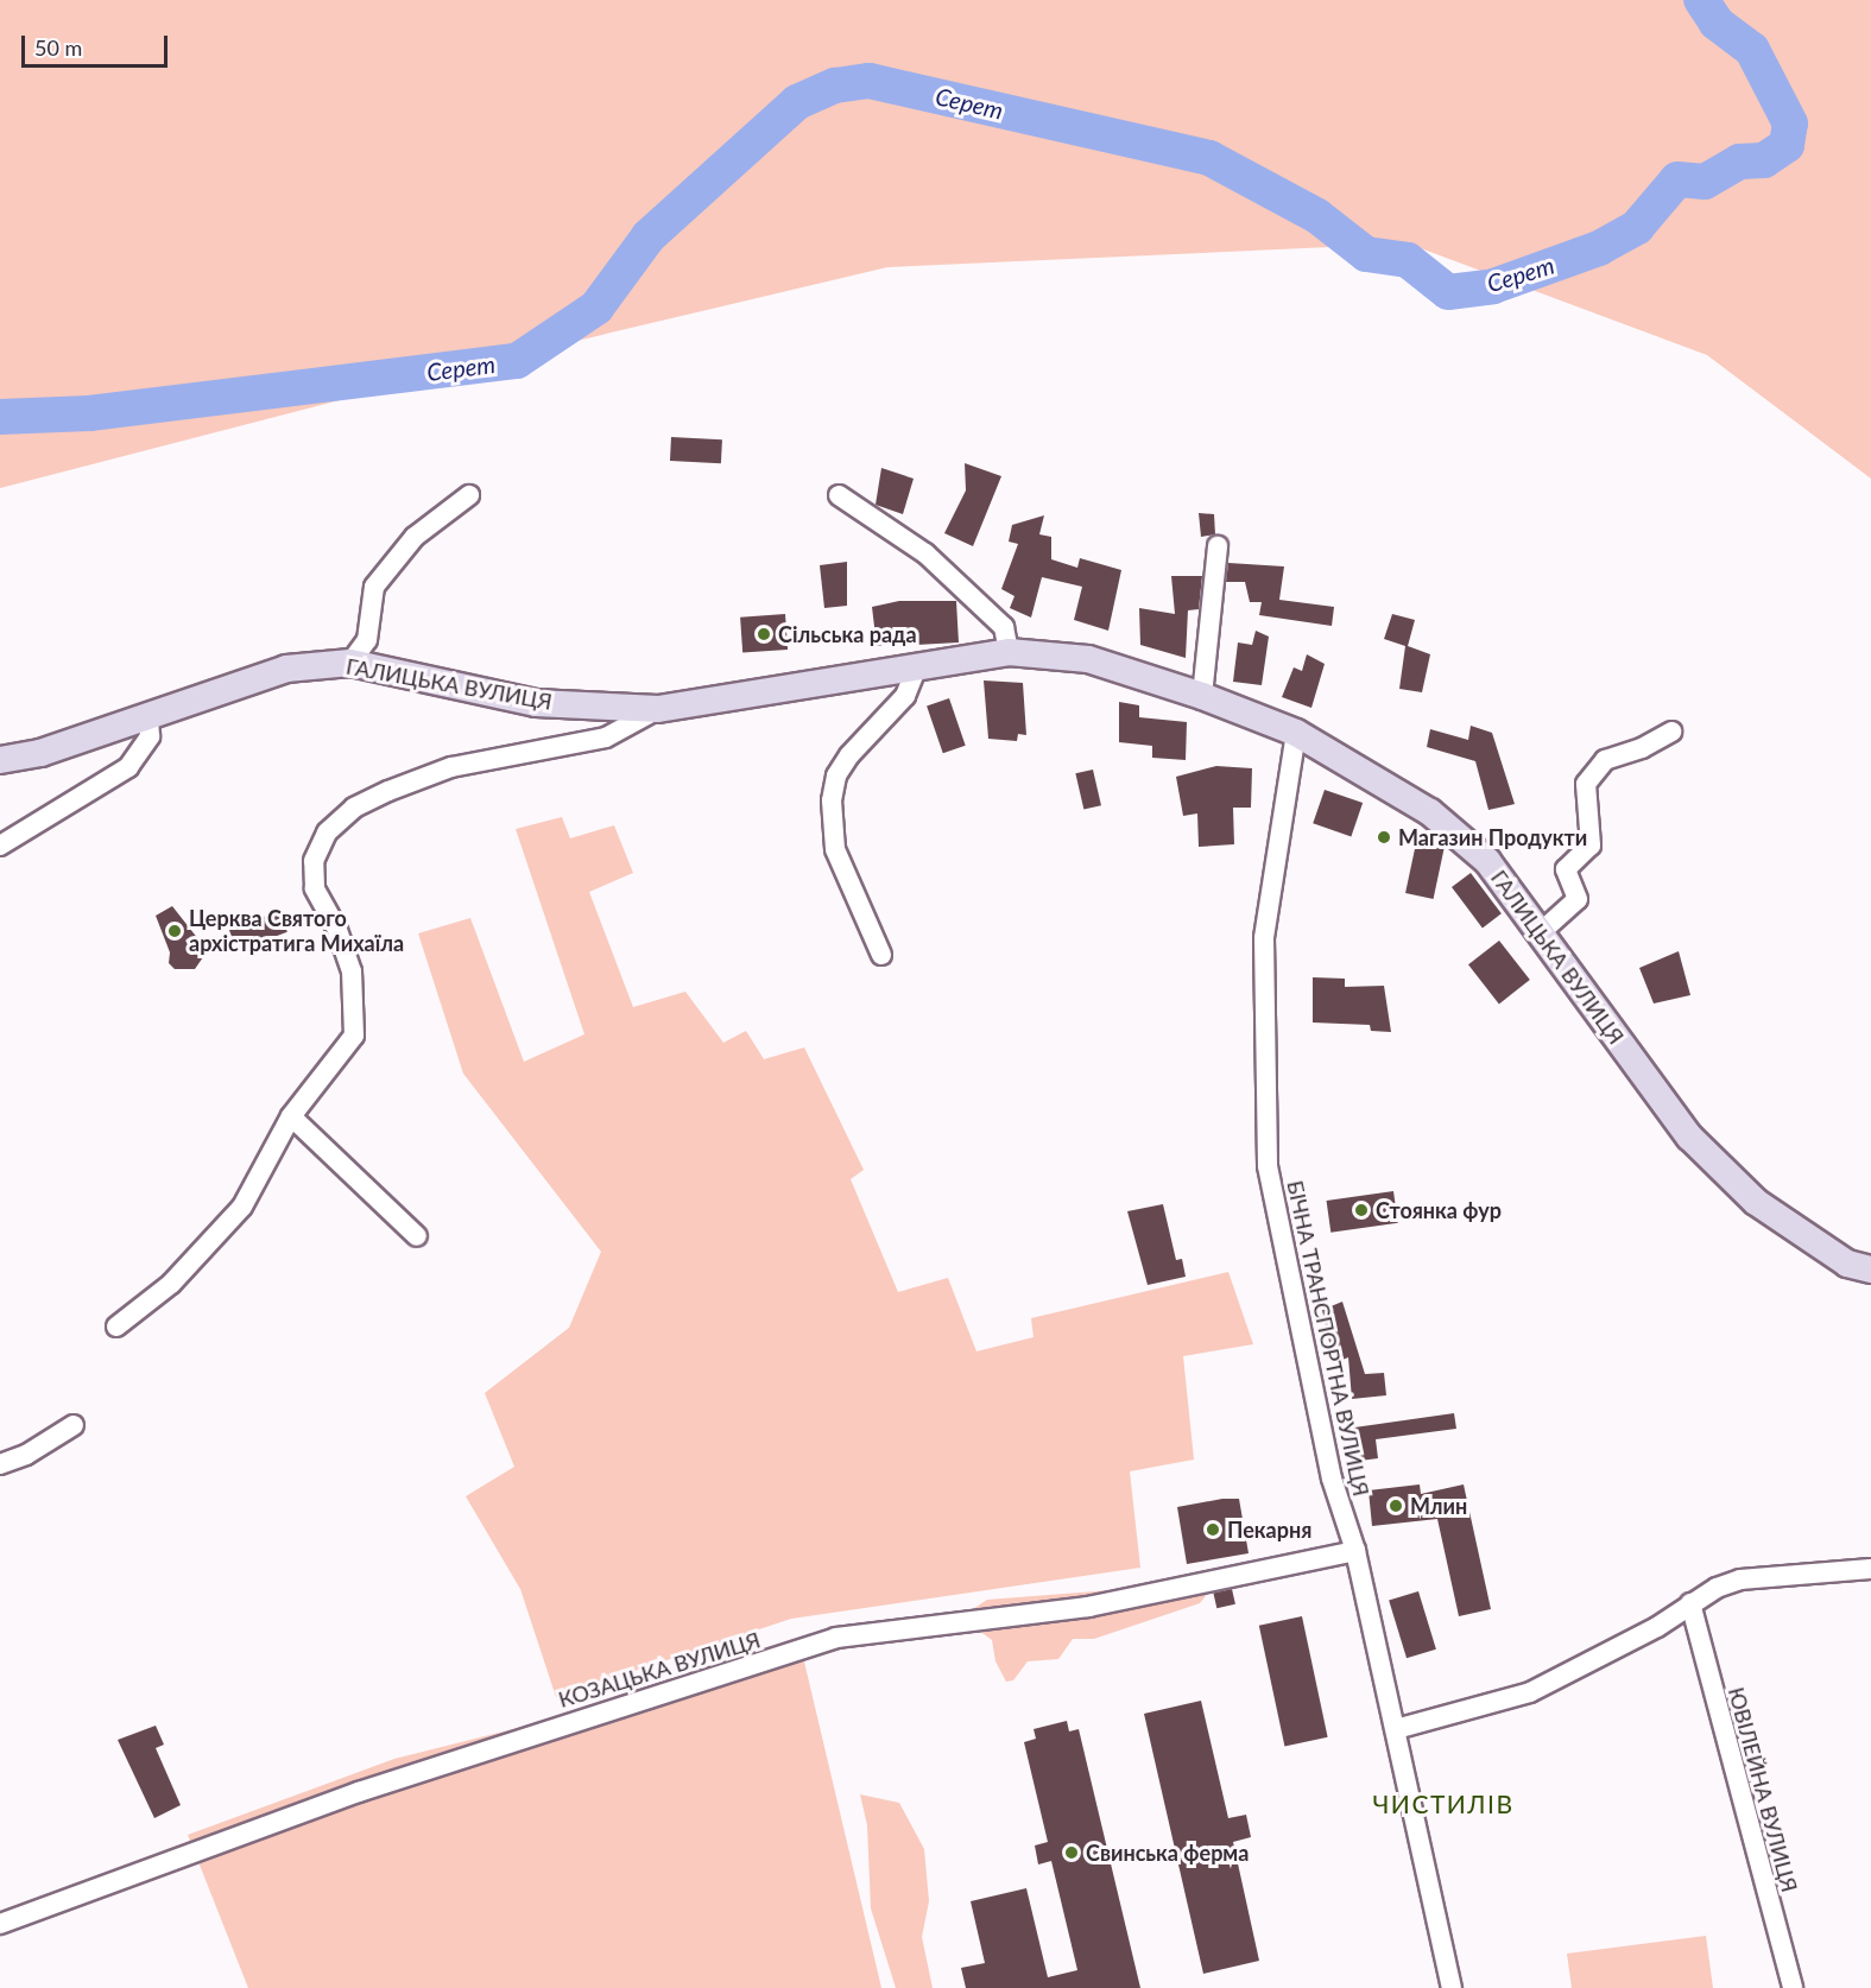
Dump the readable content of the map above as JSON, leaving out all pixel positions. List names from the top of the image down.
{
  "streets": {
    "main road": ["ГАЛИЦЬКА ВУЛИЦЯ"],
    "street": ["БІЧНА ТРАНСПОРТНА ВУЛИЦЯ", "КОЗАЦЬКА ВУЛИЦЯ", "ЮВІЛЕЙНА ВУЛИЦЯ"]
  },
  "crossings": [
    ["ГАЛИЦЬКА ВУЛИЦЯ", "БІЧНА ТРАНСПОРТНА ВУЛИЦЯ"],
    ["БІЧНА ТРАНСПОРТНА ВУЛИЦЯ", "КОЗАЦЬКА ВУЛИЦЯ"]
  ],
  "districts": ["ЧИСТИЛІВ"],
  "water": ["Серет"],
  "places": [
    "Сільська рада",
    "Магазин Продукти",
    "Церква Святого архістратига Михаїла",
    "Стоянка фур",
    "Млин",
    "Пекарня",
    "Свинська ферма"
  ],
  "scale_bar": "50 m"
}
